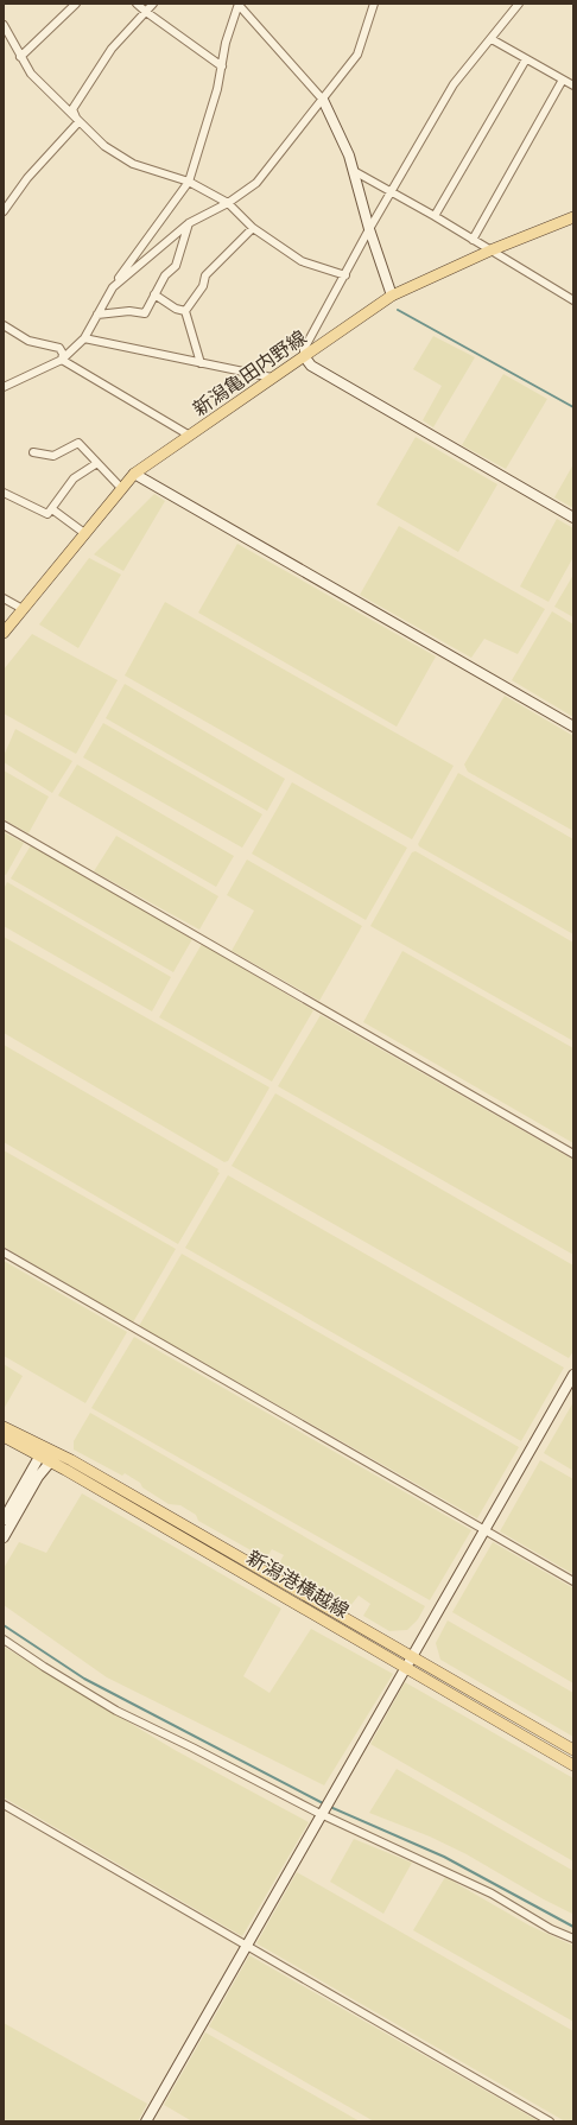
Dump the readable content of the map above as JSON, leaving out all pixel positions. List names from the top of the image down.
{
  "streets": {
    "main road": ["新潟亀田内野線", "新潟港横越線"]
  }
}
